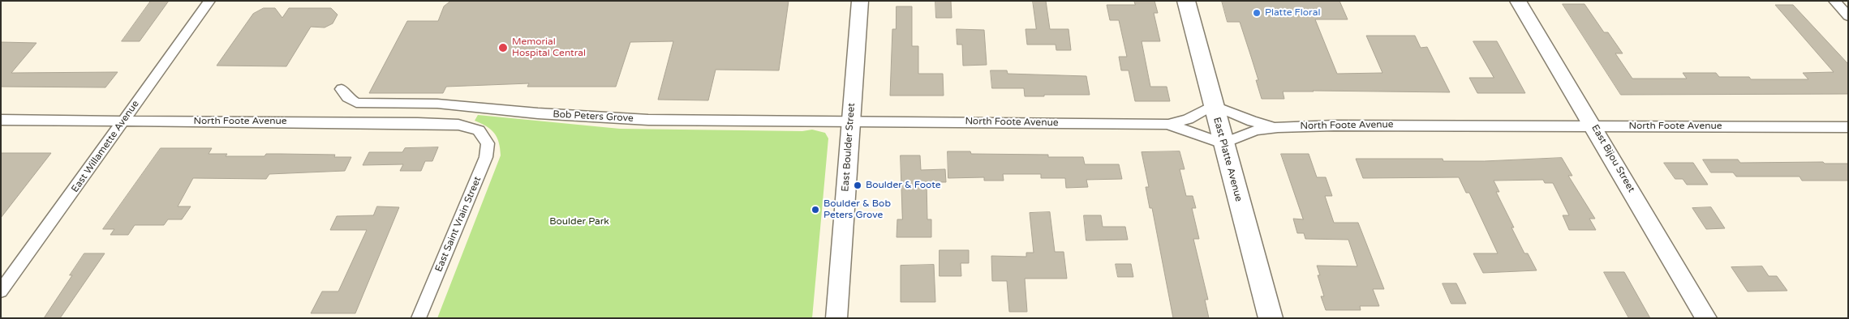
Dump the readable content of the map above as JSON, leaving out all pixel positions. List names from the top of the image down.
{
  "streets": {
    "main road": ["East Platte Avenue"],
    "street": [
      "Bob Peters Grove",
      "North Foote Avenue",
      "East Willamette Avenue",
      "East Boulder Street",
      "East Bijou Street",
      "East Saint Vrain Street"
    ]
  },
  "crossings": [
    ["Bob Peters Grove", "North Foote Avenue"],
    ["Bob Peters Grove", "East Boulder Street"],
    ["North Foote Avenue", "East Willamette Avenue"],
    ["North Foote Avenue", "East Boulder Street"],
    ["North Foote Avenue", "East Bijou Street"],
    ["North Foote Avenue", "East Platte Avenue"],
    ["North Foote Avenue", "East Saint Vrain Street"]
  ],
  "parks": ["Boulder Park"],
  "places": [
    "Platte Floral",
    "Memorial Hospital Central",
    "Boulder & Foote",
    "Boulder & Bob Peters Grove"
  ]
}
